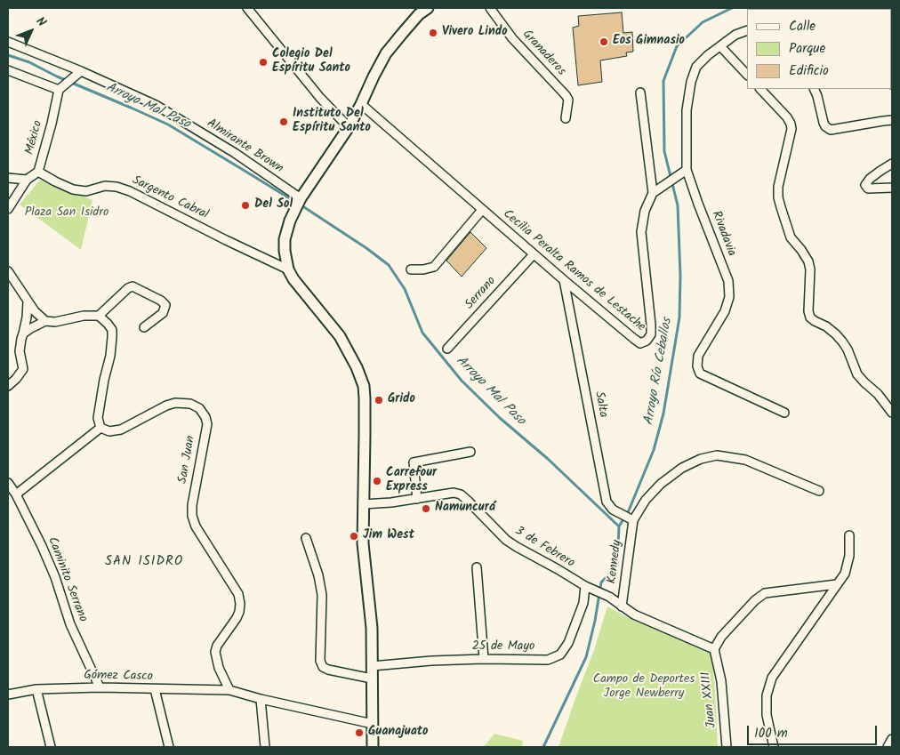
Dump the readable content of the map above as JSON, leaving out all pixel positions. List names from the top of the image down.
{
  "streets": {
    "street": [
      "Granaderos",
      "México",
      "Almirante Brown",
      "Sargento Cabral",
      "Rivadavia",
      "Cecilia Peralta Ramos de Lestache",
      "Serrano",
      "Salta",
      "San Juan",
      "3 de Febrero",
      "Kennedy",
      "Caminito Serrano",
      "25 de Mayo",
      "Gómez Casco",
      "Juan XXIII"
    ]
  },
  "crossings": [
    ["México", "Sargento Cabral"],
    ["Cecilia Peralta Ramos de Lestache", "Serrano"],
    ["Cecilia Peralta Ramos de Lestache", "Salta"],
    ["Salta", "Kennedy"],
    ["San Juan", "Gómez Casco"],
    ["3 de Febrero", "Kennedy"],
    ["3 de Febrero", "25 de Mayo"],
    ["3 de Febrero", "Juan XXIII"],
    ["Caminito Serrano", "Gómez Casco"]
  ],
  "districts": ["SAN ISIDRO"],
  "water": ["Arroyo Mal Paso", "Arroyo Río Ceballos"],
  "parks": ["Plaza San Isidro", "Campo de Deportes Jorge Newberry"],
  "places": [
    "Vivero Lindo",
    "Eos Gimnasio",
    "Colegio Del Espíritu Santo",
    "Instituto Del Espíritu Santo",
    "Del Sol",
    "Grido",
    "Carrefour Express",
    "Namuncurá",
    "Jim West",
    "Guanajuato"
  ],
  "legend": ["Calle", "Parque", "Edificio"],
  "scale_bar": "100 m",
  "north": "top right"
}
